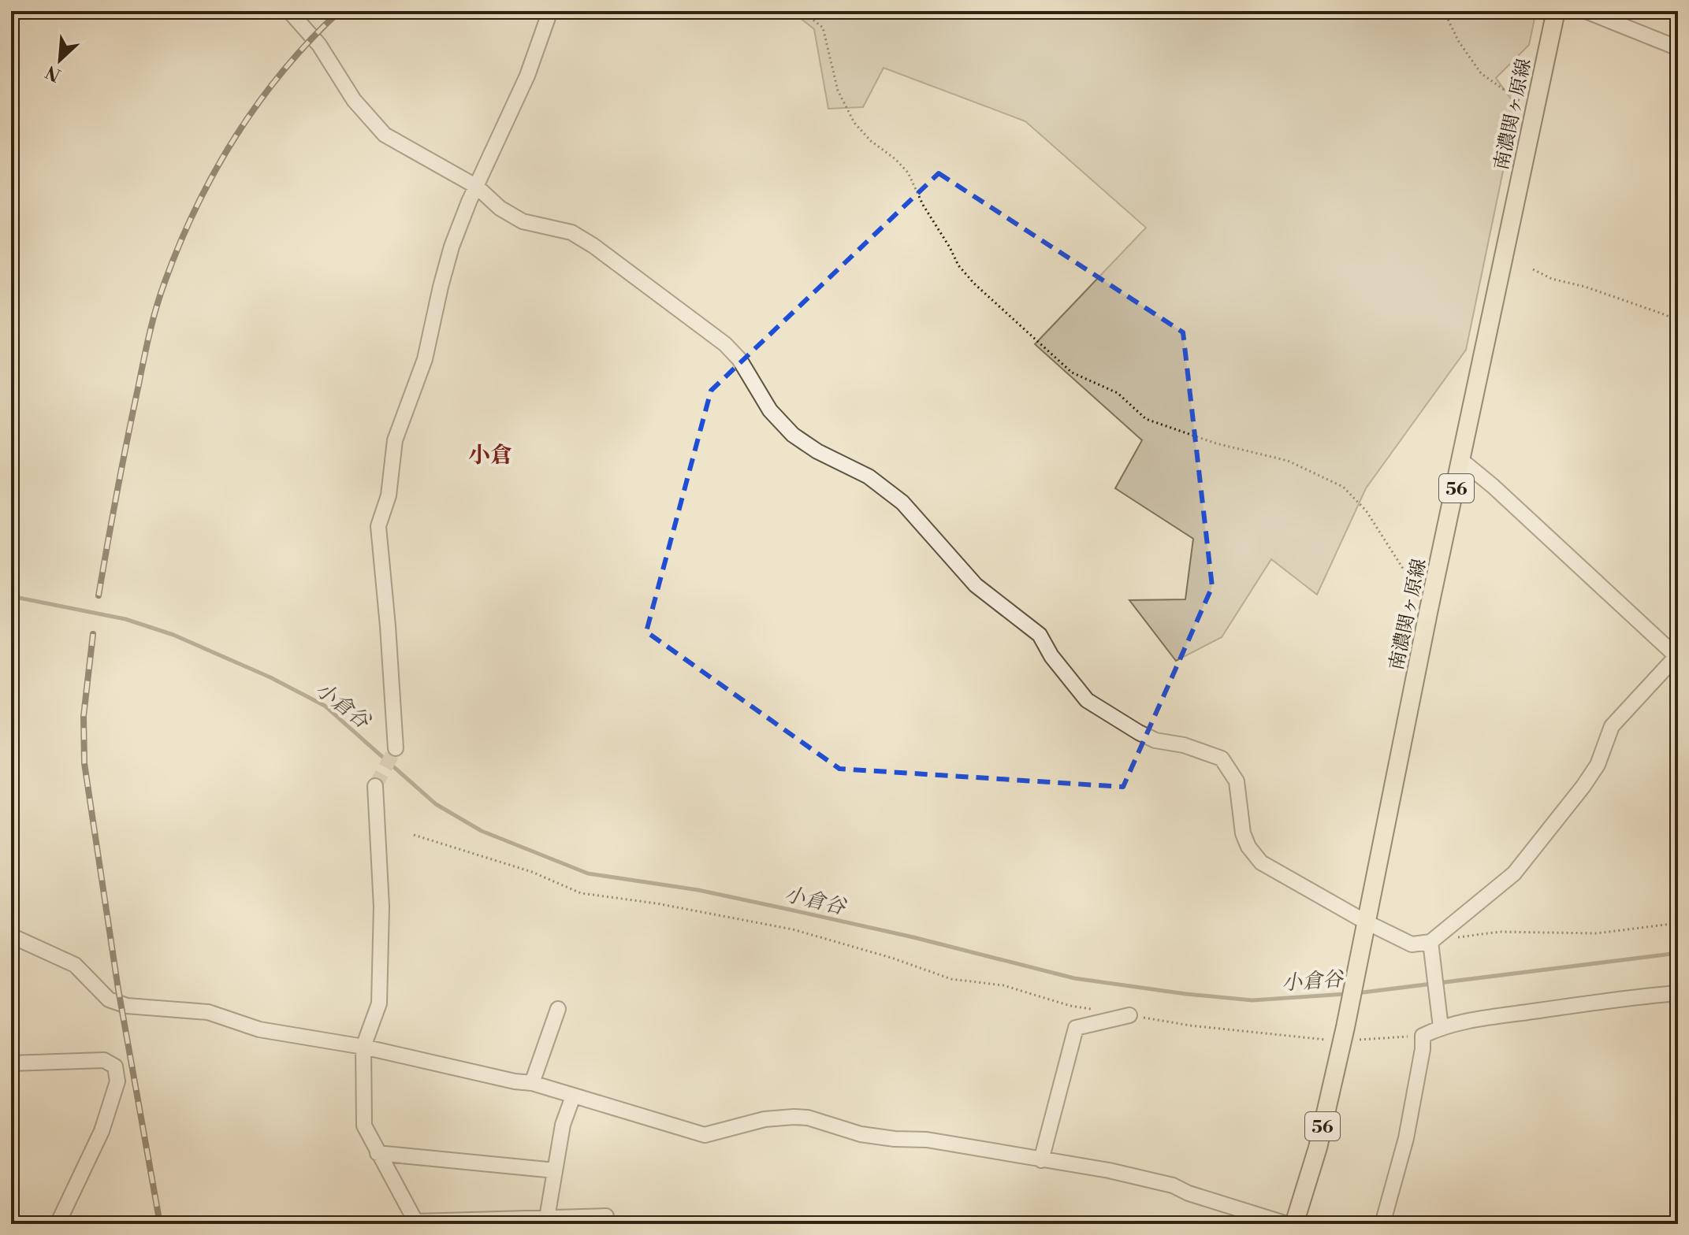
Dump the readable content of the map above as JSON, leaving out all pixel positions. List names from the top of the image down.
{
  "streets": {
    "main road": ["南濃関ヶ原線", "56"]
  },
  "districts": ["小倉"],
  "water": ["小倉谷"],
  "north": "bottom left"
}
